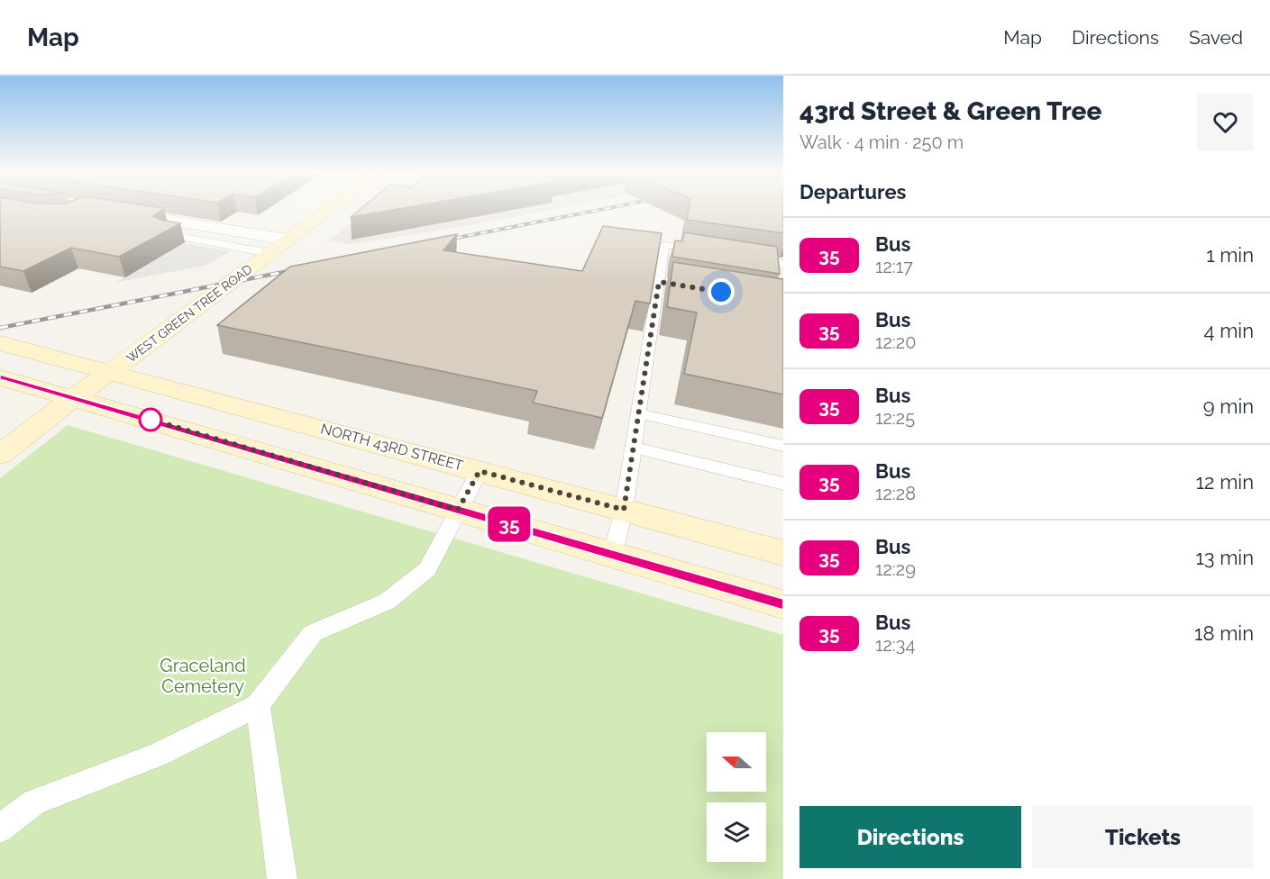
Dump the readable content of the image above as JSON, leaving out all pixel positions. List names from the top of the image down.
{
  "streets": {
    "main road": ["WEST GREEN TREE ROAD", "NORTH 43RD STREET"]
  },
  "crossings": [
    ["WEST GREEN TREE ROAD", "NORTH 43RD STREET"]
  ],
  "parks": ["Graceland Cemetery"],
  "lines": ["bus line 35"],
  "north": "left",
  "page": {
    "header": "Map",
    "nav": ["Map", "Directions", "Saved"],
    "on_map": "35",
    "heading": [
      ["43rd Street & Green Tree", "Walk · 4 min · 250 m"],
      "Departures"
    ],
    "list": [
      {
        "mark": "35",
        "name": "Bus",
        "note": "12:17",
        "value": "1 min"
      },
      {
        "mark": "35",
        "name": "Bus",
        "note": "12:20",
        "value": "4 min"
      },
      {
        "mark": "35",
        "name": "Bus",
        "note": "12:25",
        "value": "9 min"
      },
      {
        "mark": "35",
        "name": "Bus",
        "note": "12:28",
        "value": "12 min"
      },
      {
        "mark": "35",
        "name": "Bus",
        "note": "12:29",
        "value": "13 min"
      },
      {
        "mark": "35",
        "name": "Bus",
        "note": "12:34",
        "value": "18 min"
      }
    ],
    "buttons": ["Directions", "Tickets"]
  }
}
